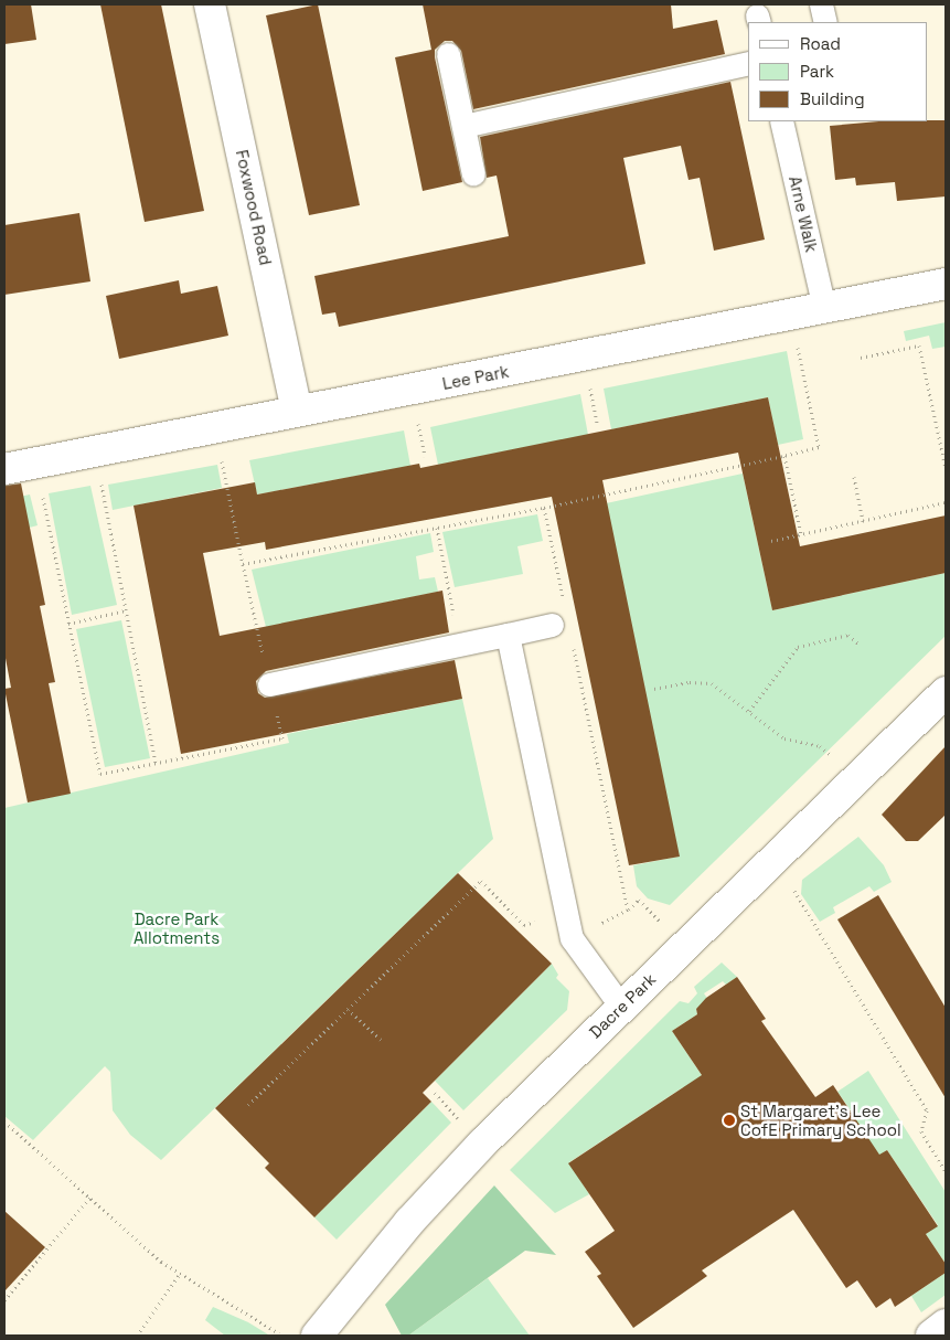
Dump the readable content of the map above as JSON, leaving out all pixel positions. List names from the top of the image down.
{
  "streets": {
    "street": ["Foxwood Road", "Lee Park", "Dacre Park"],
    "lane": ["Arne Walk"]
  },
  "crossings": [
    ["Foxwood Road", "Lee Park"],
    ["Arne Walk", "Lee Park"]
  ],
  "parks": ["Dacre Park Allotments"],
  "places": ["St Margaret's Lee CofE Primary School"],
  "legend": ["Road", "Park", "Building"]
}
